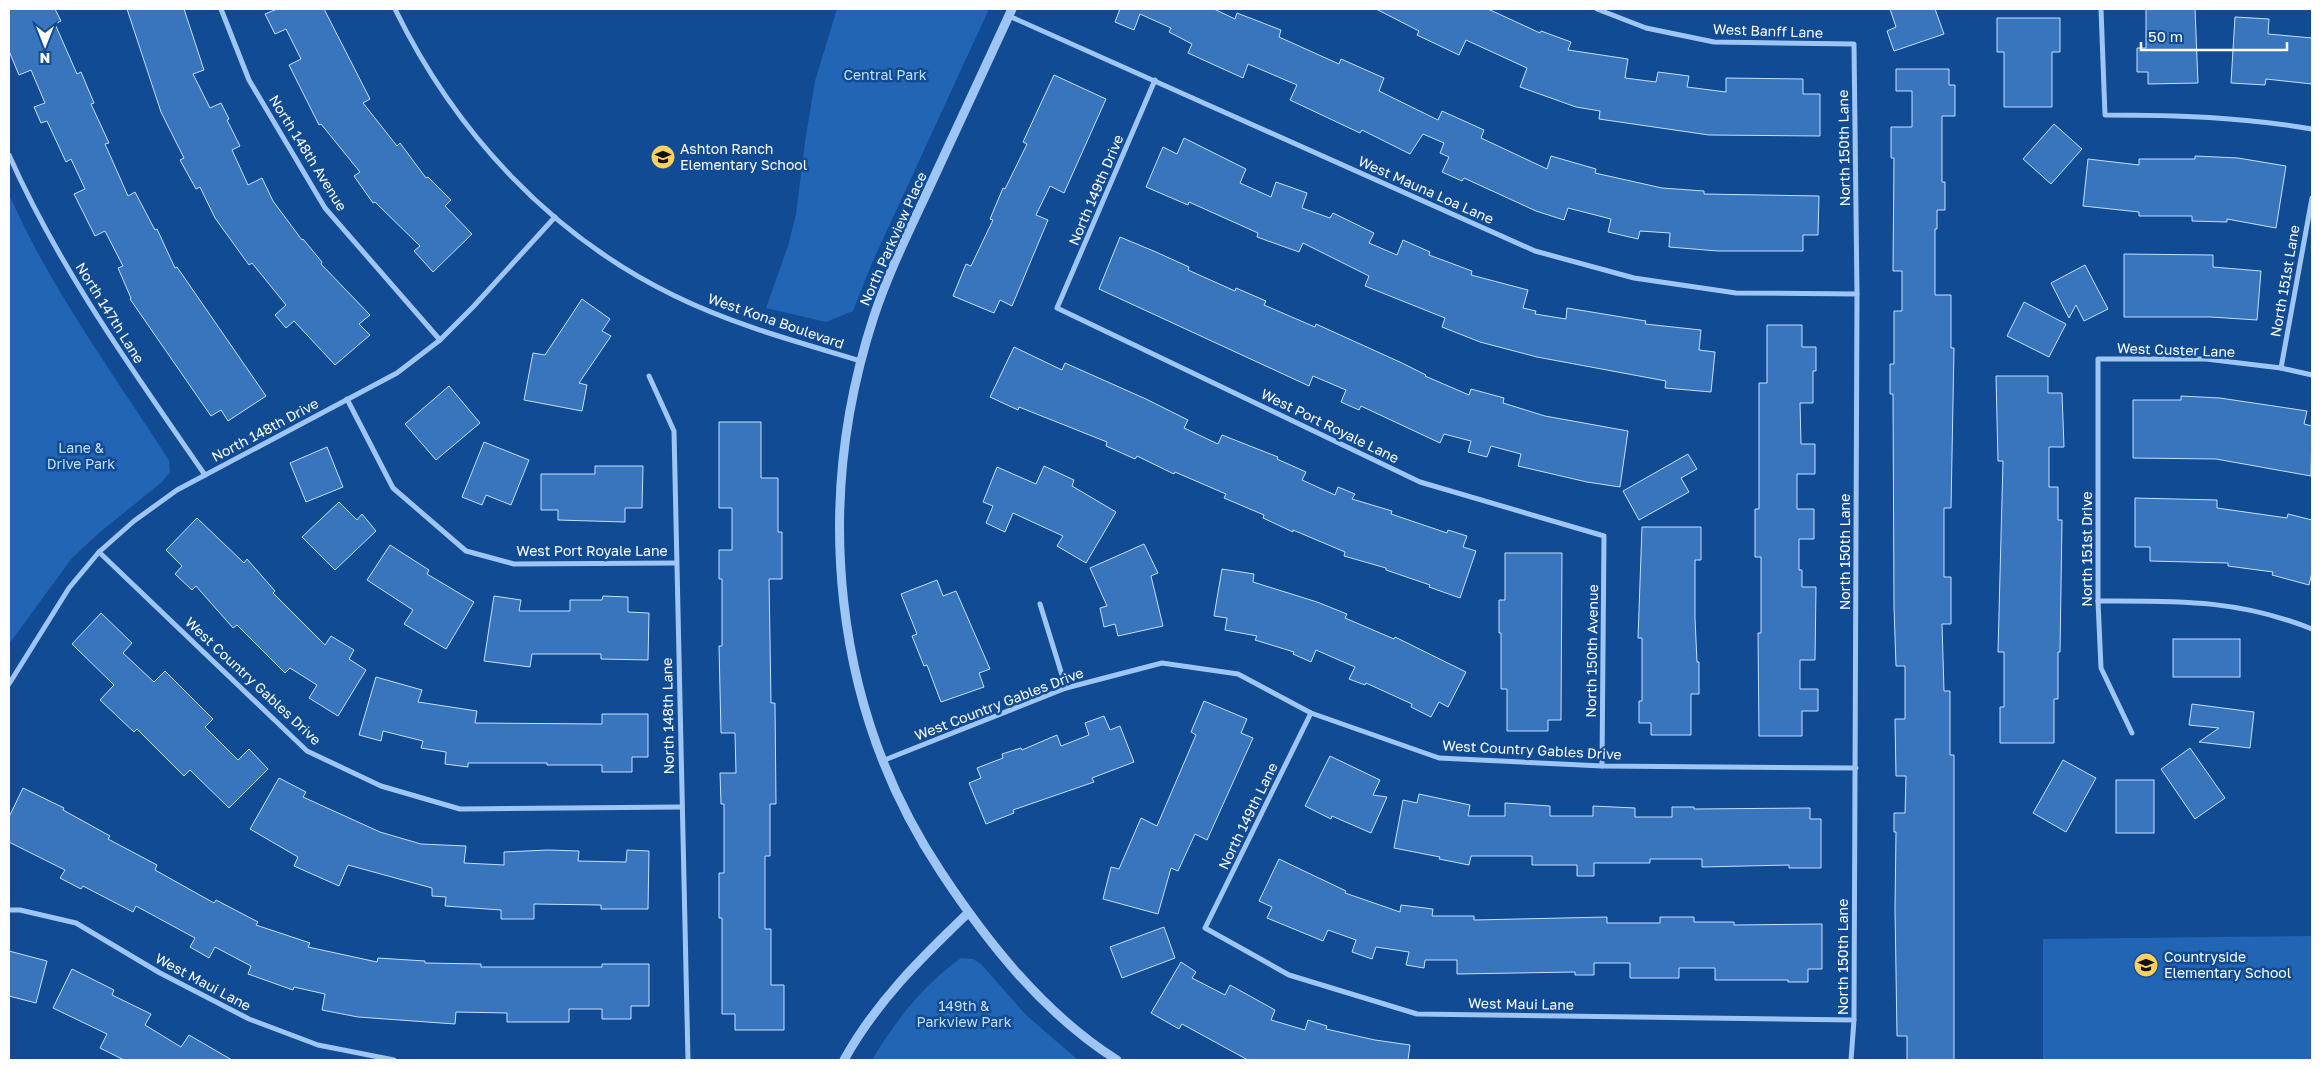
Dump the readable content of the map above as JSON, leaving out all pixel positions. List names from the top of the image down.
{
  "streets": {
    "street": [
      "West Banff Lane",
      "North 150th Lane",
      "North 148th Avenue",
      "North 149th Drive",
      "West Mauna Loa Lane",
      "North Parkview Place",
      "North 151st Lane",
      "North 147th Lane",
      "West Kona Boulevard",
      "West Custer Lane",
      "West Port Royale Lane",
      "North 148th Drive",
      "North 151st Drive",
      "North 150th Avenue",
      "West Country Gables Drive",
      "North 148th Lane",
      "North 149th Lane",
      "West Maui Lane"
    ]
  },
  "crossings": [
    ["West Banff Lane", "North 150th Lane"],
    ["North 150th Lane", "West Mauna Loa Lane"],
    ["North 150th Lane", "West Country Gables Drive"],
    ["North 150th Lane", "West Maui Lane"],
    ["North 148th Avenue", "North 148th Drive"],
    ["North 149th Drive", "West Mauna Loa Lane"],
    ["North 149th Drive", "West Port Royale Lane"],
    ["West Mauna Loa Lane", "North Parkview Place"],
    ["North Parkview Place", "West Kona Boulevard"],
    ["North Parkview Place", "West Country Gables Drive"],
    ["North 151st Lane", "West Custer Lane"],
    ["North 147th Lane", "North 148th Drive"],
    ["West Kona Boulevard", "North 148th Drive"],
    ["West Custer Lane", "North 151st Drive"],
    ["West Port Royale Lane", "North 148th Drive"],
    ["West Port Royale Lane", "North 150th Avenue"],
    ["West Port Royale Lane", "North 148th Lane"],
    ["North 148th Drive", "West Country Gables Drive"],
    ["North 150th Avenue", "West Country Gables Drive"],
    ["West Country Gables Drive", "North 148th Lane"],
    ["West Country Gables Drive", "North 149th Lane"],
    ["North 149th Lane", "West Maui Lane"]
  ],
  "parks": ["Central Park", "Lane & Drive Park", "149th & Parkview Park"],
  "places": {
    "school or university": ["Ashton Ranch Elementary School", "Countryside Elementary School"]
  },
  "scale_bar": "50 m",
  "north": "bottom"
}
